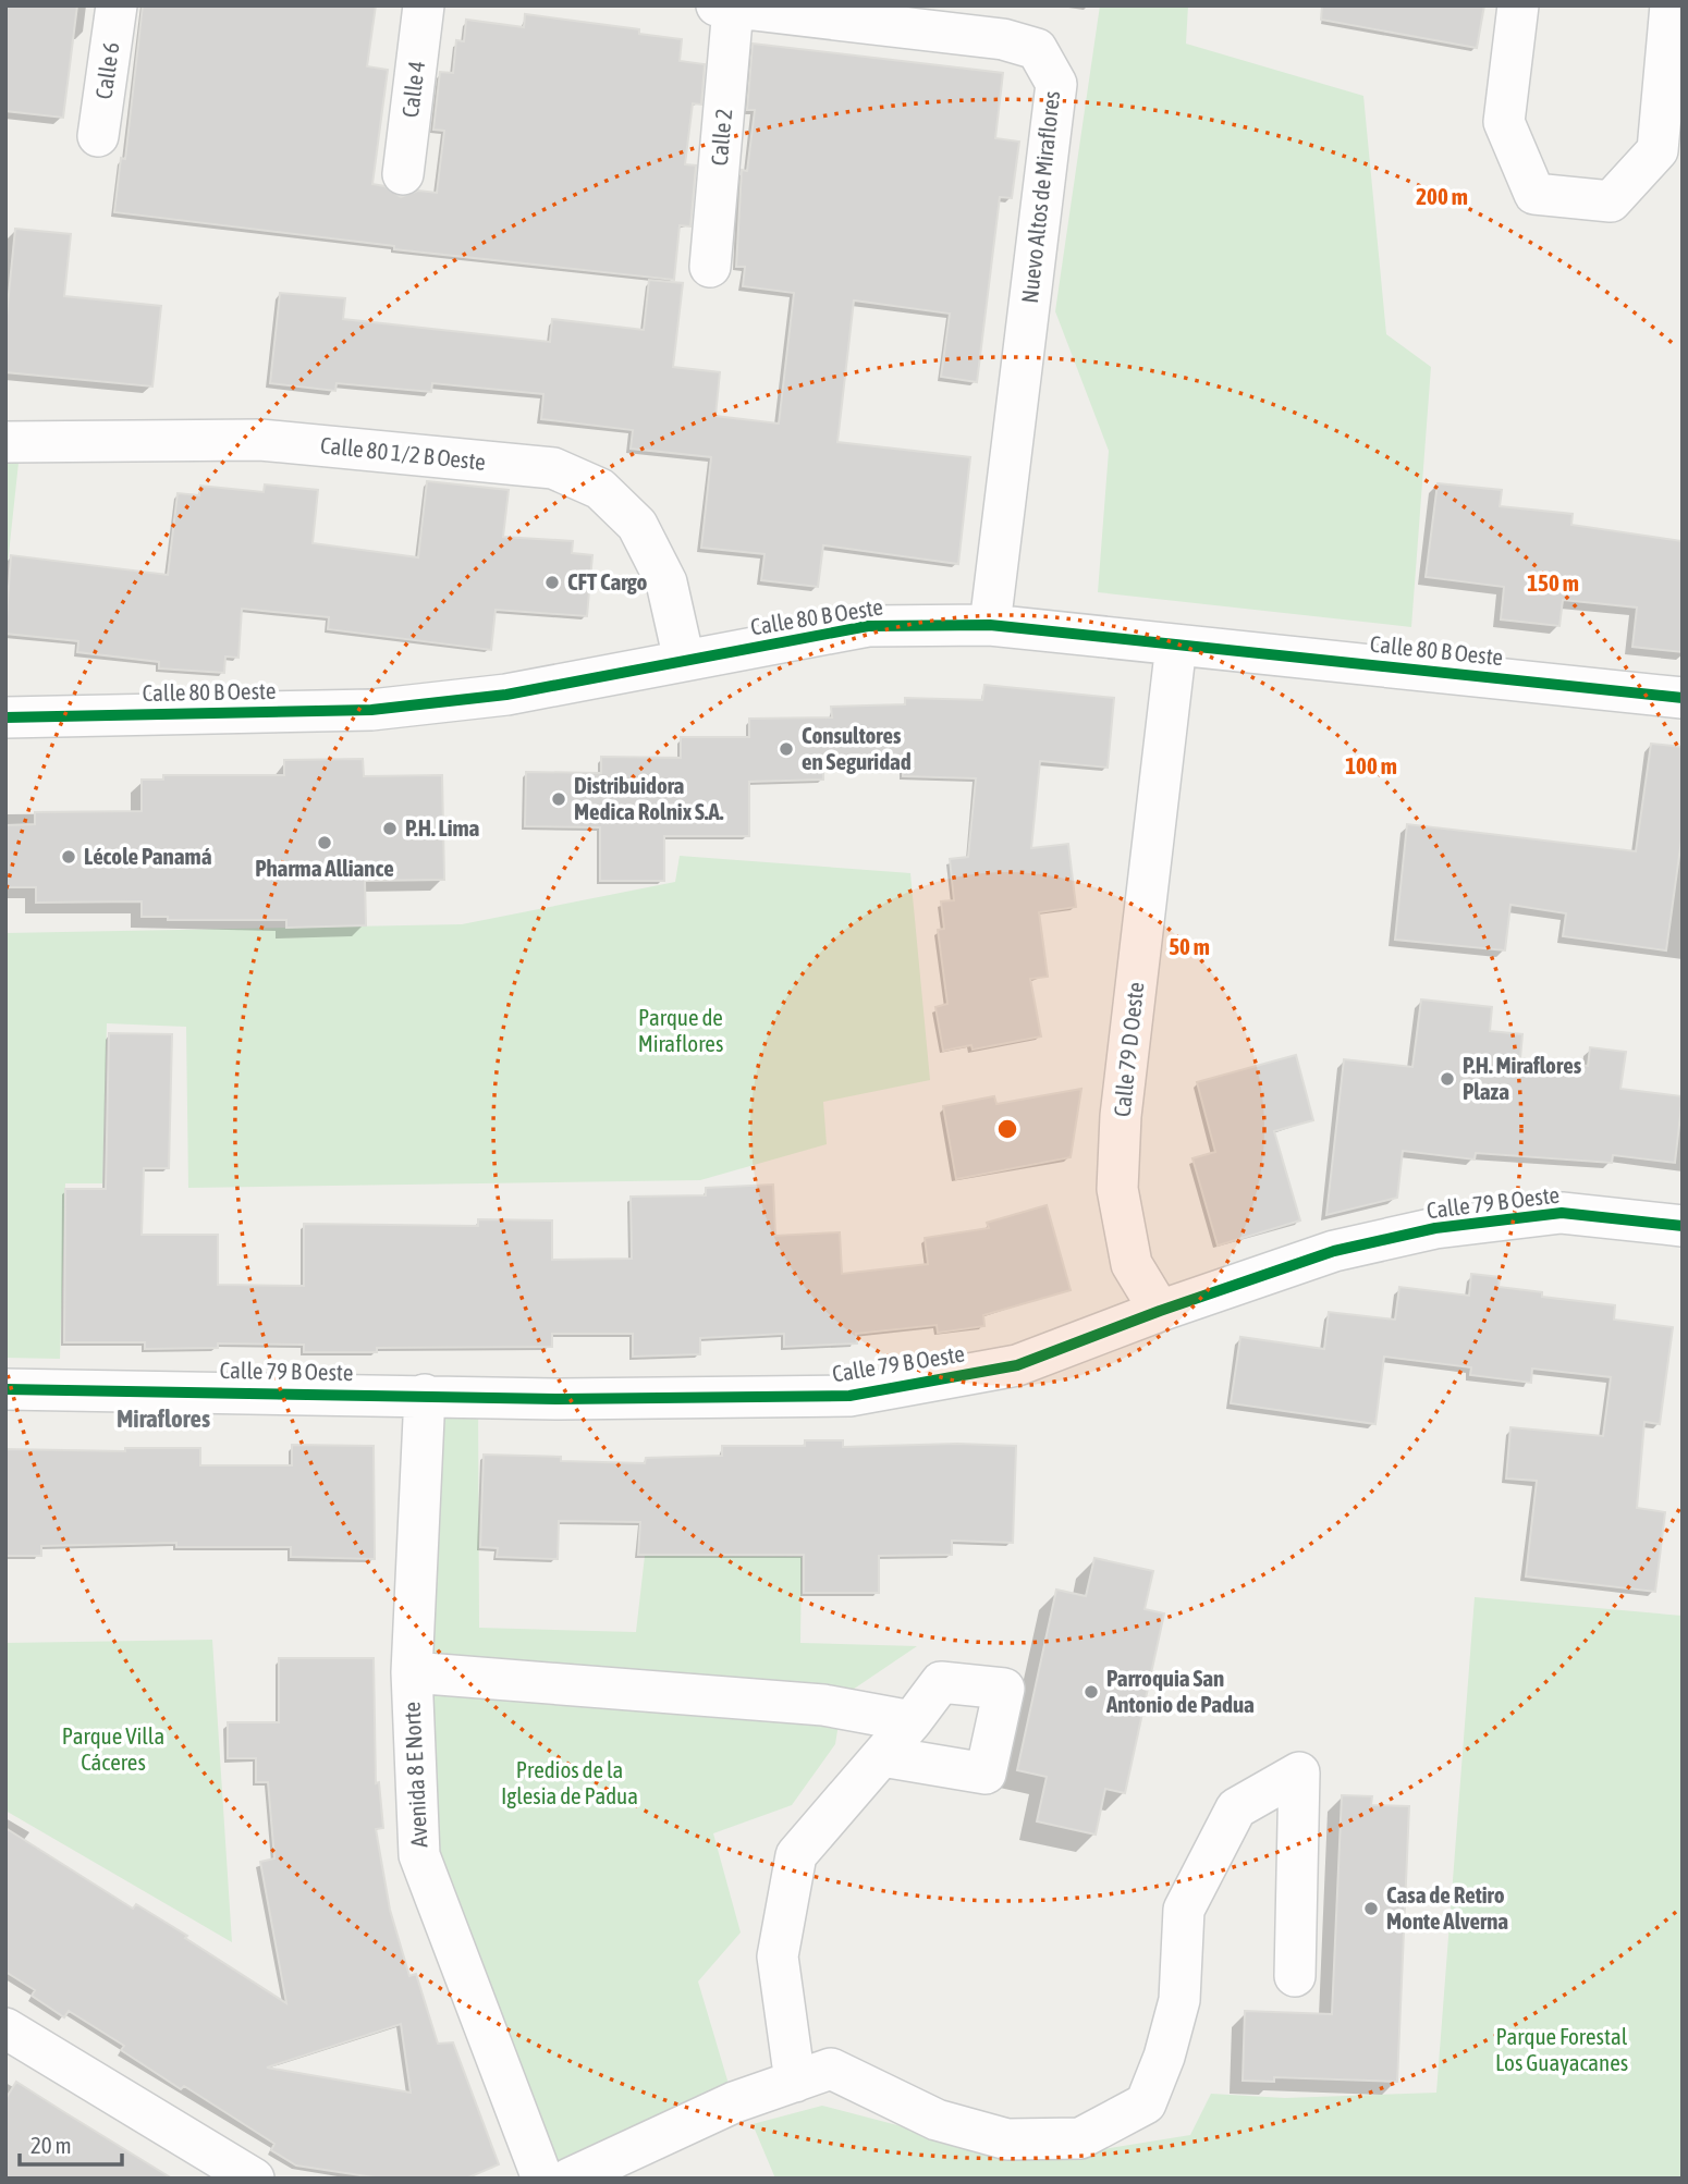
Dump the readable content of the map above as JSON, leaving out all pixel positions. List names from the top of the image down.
{
  "streets": {
    "street": [
      "Calle 6",
      "Calle 4",
      "Calle 2",
      "Nuevo Altos de Miraflores",
      "Calle 80 1/2 B Oeste",
      "Calle 80 B Oeste",
      "Calle 79 D Oeste",
      "Calle 79 B Oeste",
      "Avenida 8 E Norte"
    ]
  },
  "crossings": [
    ["Calle 2", "Nuevo Altos de Miraflores"],
    ["Nuevo Altos de Miraflores", "Calle 80 B Oeste"],
    ["Calle 80 1/2 B Oeste", "Calle 80 B Oeste"],
    ["Calle 80 B Oeste", "Calle 79 D Oeste"],
    ["Calle 79 D Oeste", "Calle 79 B Oeste"],
    ["Calle 79 B Oeste", "Avenida 8 E Norte"]
  ],
  "districts": ["Miraflores"],
  "parks": [
    "Parque de Miraflores",
    "Parque Villa Cáceres",
    "Predios de la Iglesia de Padua",
    "Parque Forestal Los Guayacanes"
  ],
  "places": [
    "CFT Cargo",
    "Consultores en Seguridad",
    "Distribuidora Medica Rolnix S.A.",
    "P.H. Lima",
    "Pharma Alliance",
    "Lécole Panamá",
    "P.H. Miraflores Plaza",
    "Parroquia San Antonio de Padua",
    "Casa de Retiro Monte Alverna"
  ],
  "scale_bar": "20 m",
  "rings": [
    "200 m",
    "150 m",
    "100 m",
    "50 m"
  ]
}
